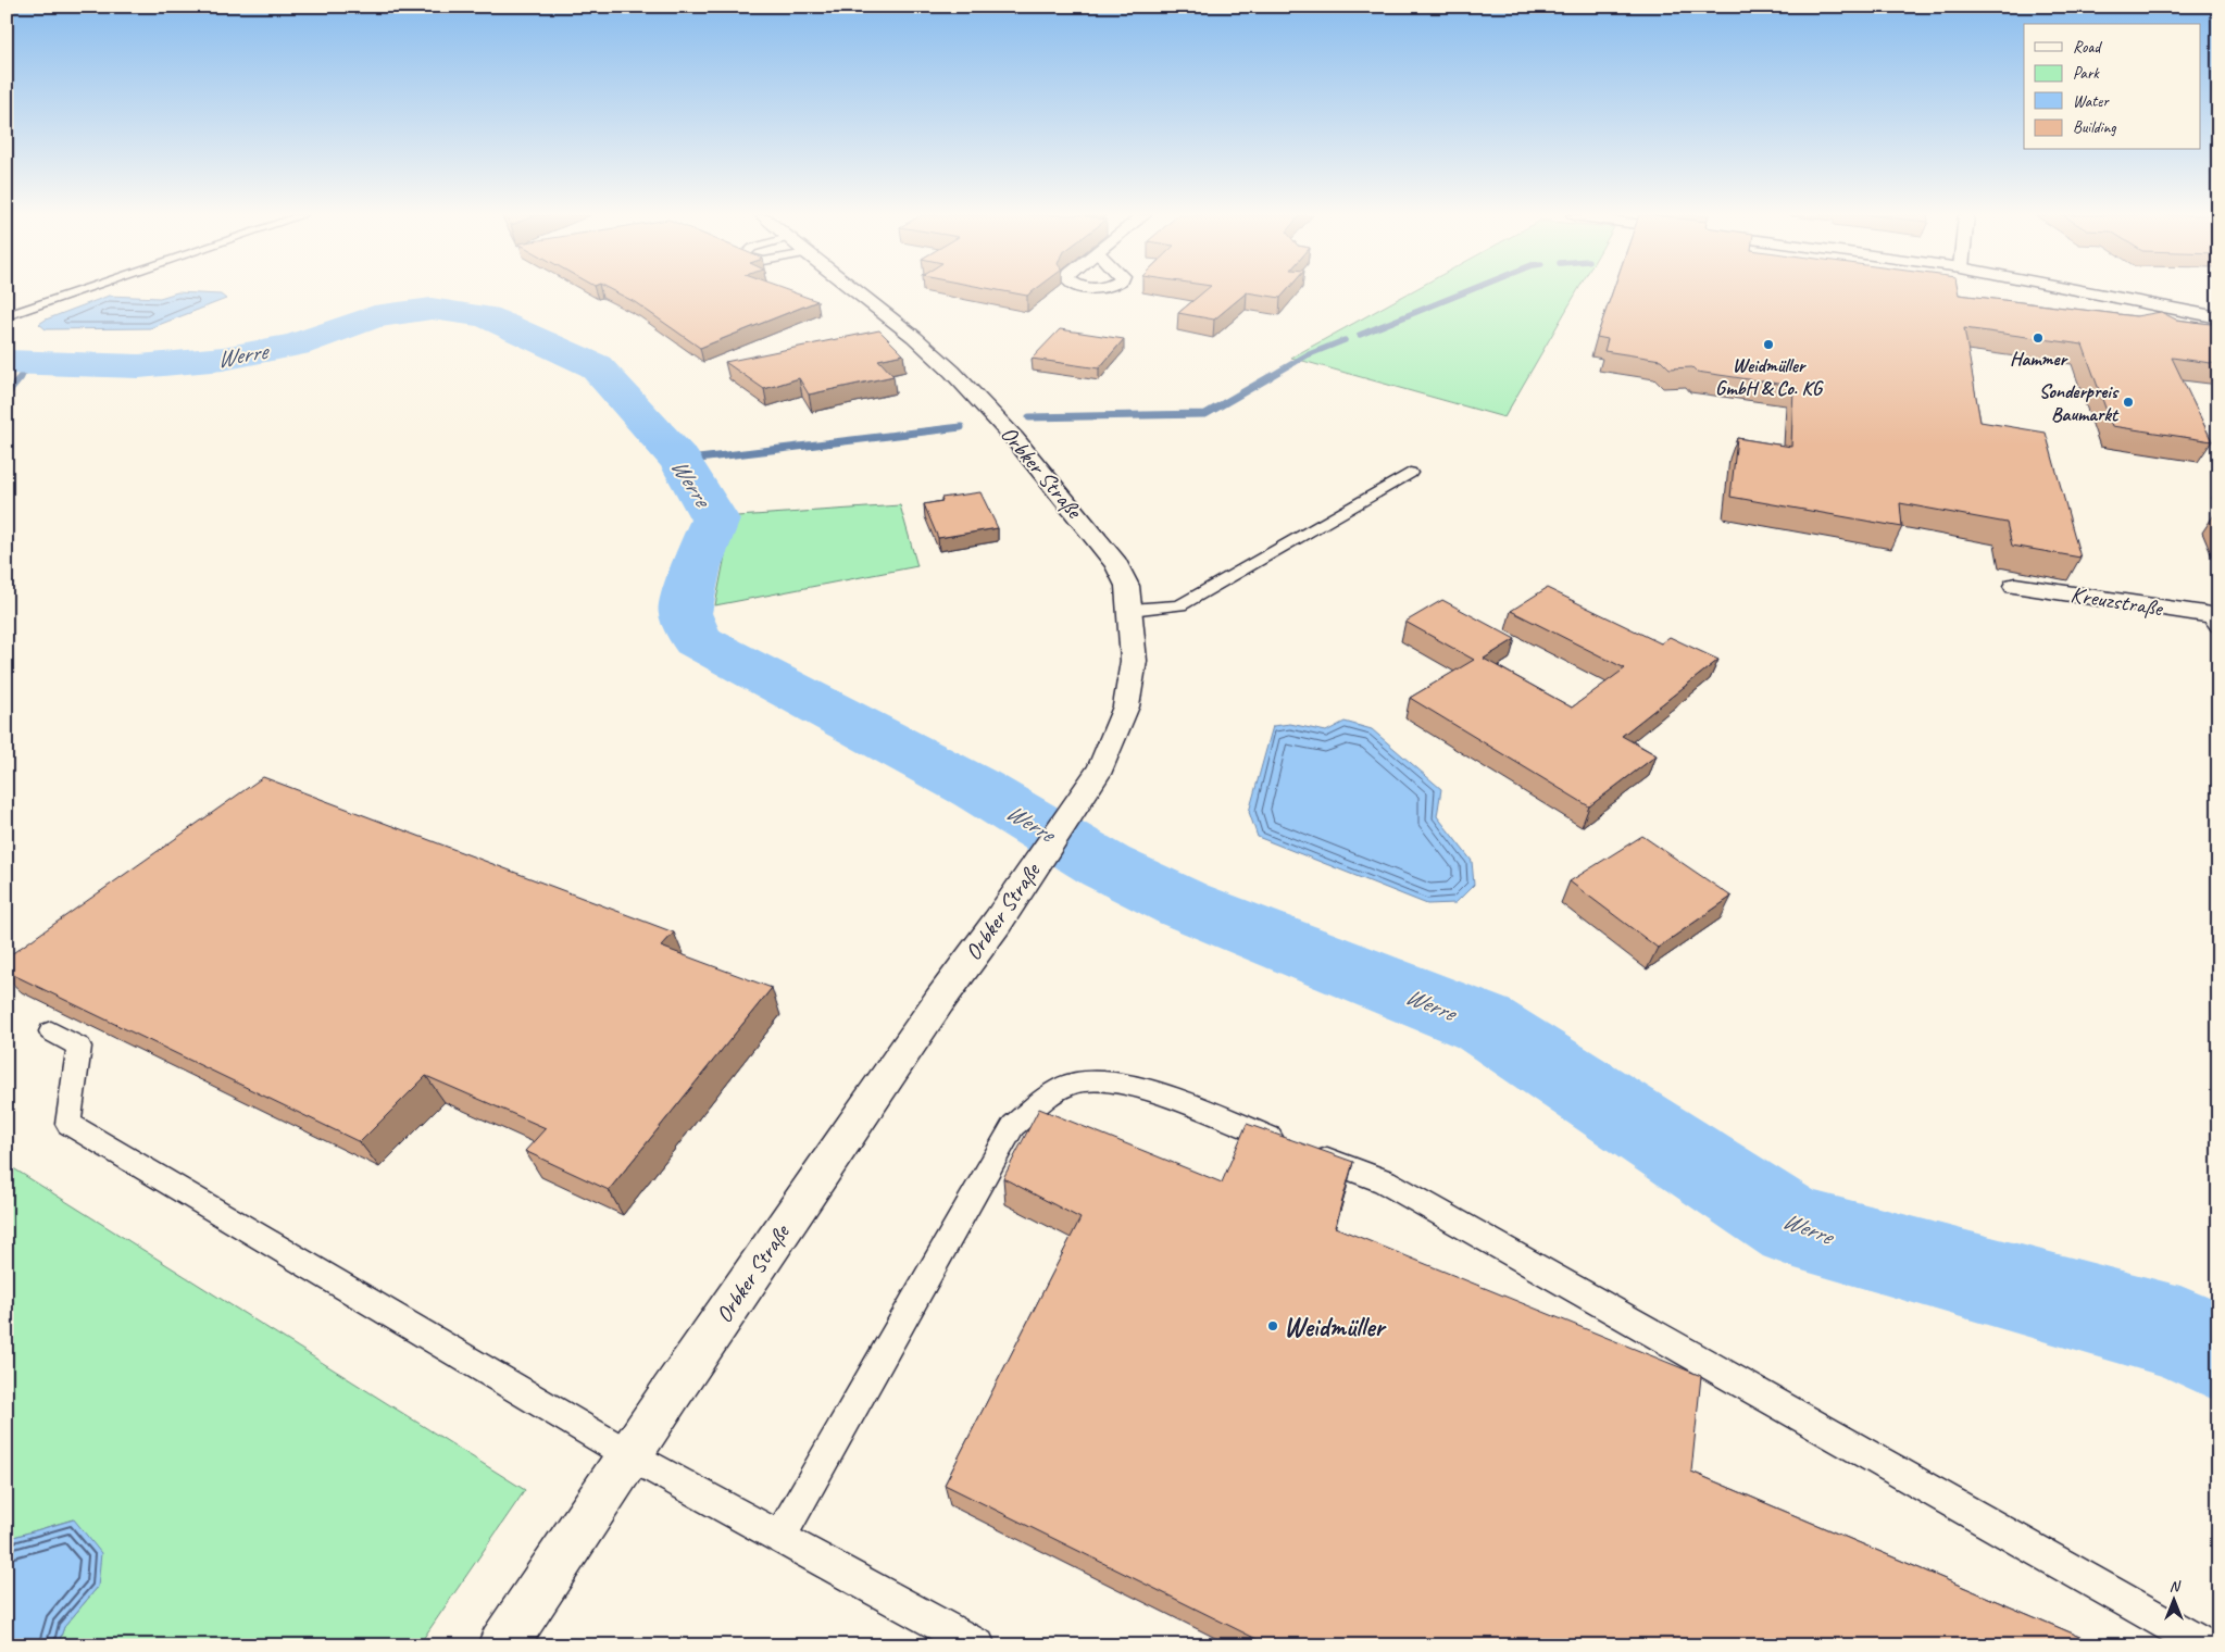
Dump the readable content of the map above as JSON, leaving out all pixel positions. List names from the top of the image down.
{
  "streets": {
    "street": ["Orbker Straße", "Kreuzstraße"]
  },
  "water": ["Werre"],
  "places": [
    "Hammer",
    "Weidmüller GmbH & Co. KG",
    "Sonderpreis Baumarkt",
    "Weidmüller"
  ],
  "legend": [
    "Road",
    "Park",
    "Water",
    "Building"
  ],
  "north": "top"
}
